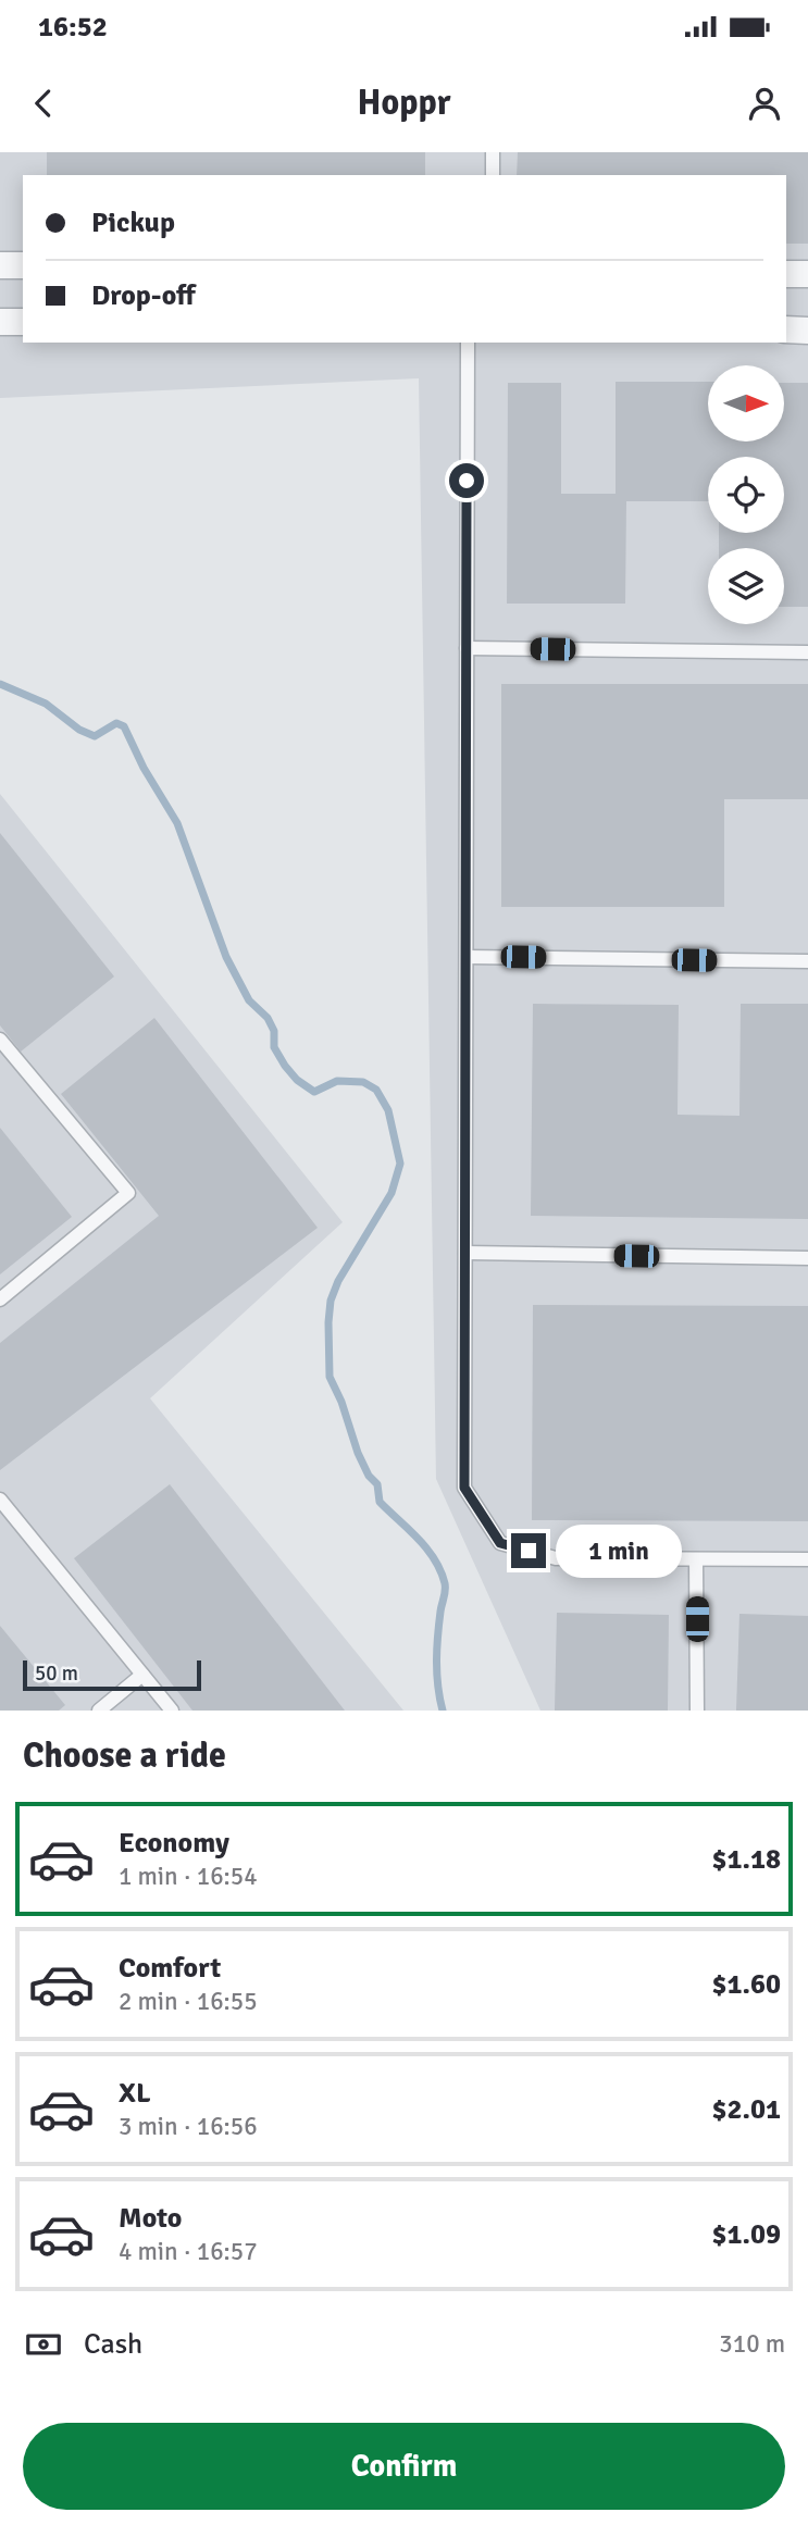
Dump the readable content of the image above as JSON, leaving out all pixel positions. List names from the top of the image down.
{
  "scale_bar": "50 m",
  "north": "right",
  "page": {
    "status": "16:52",
    "header": "Hoppr",
    "banner": ["Pickup", "Drop-off"],
    "bubble": "1 min",
    "scale": "50 m",
    "heading": "Choose a ride",
    "list": [
      {
        "name": "Economy",
        "note": "1 min · 16:54",
        "value": "$1.18"
      },
      {
        "name": "Comfort",
        "note": "2 min · 16:55",
        "value": "$1.60"
      },
      {
        "name": "XL",
        "note": "3 min · 16:56",
        "value": "$2.01"
      },
      {
        "name": "Moto",
        "note": "4 min · 16:57",
        "value": "$1.09"
      }
    ],
    "pay": ["Cash", "310 m"],
    "buttons": "Confirm"
  }
}
